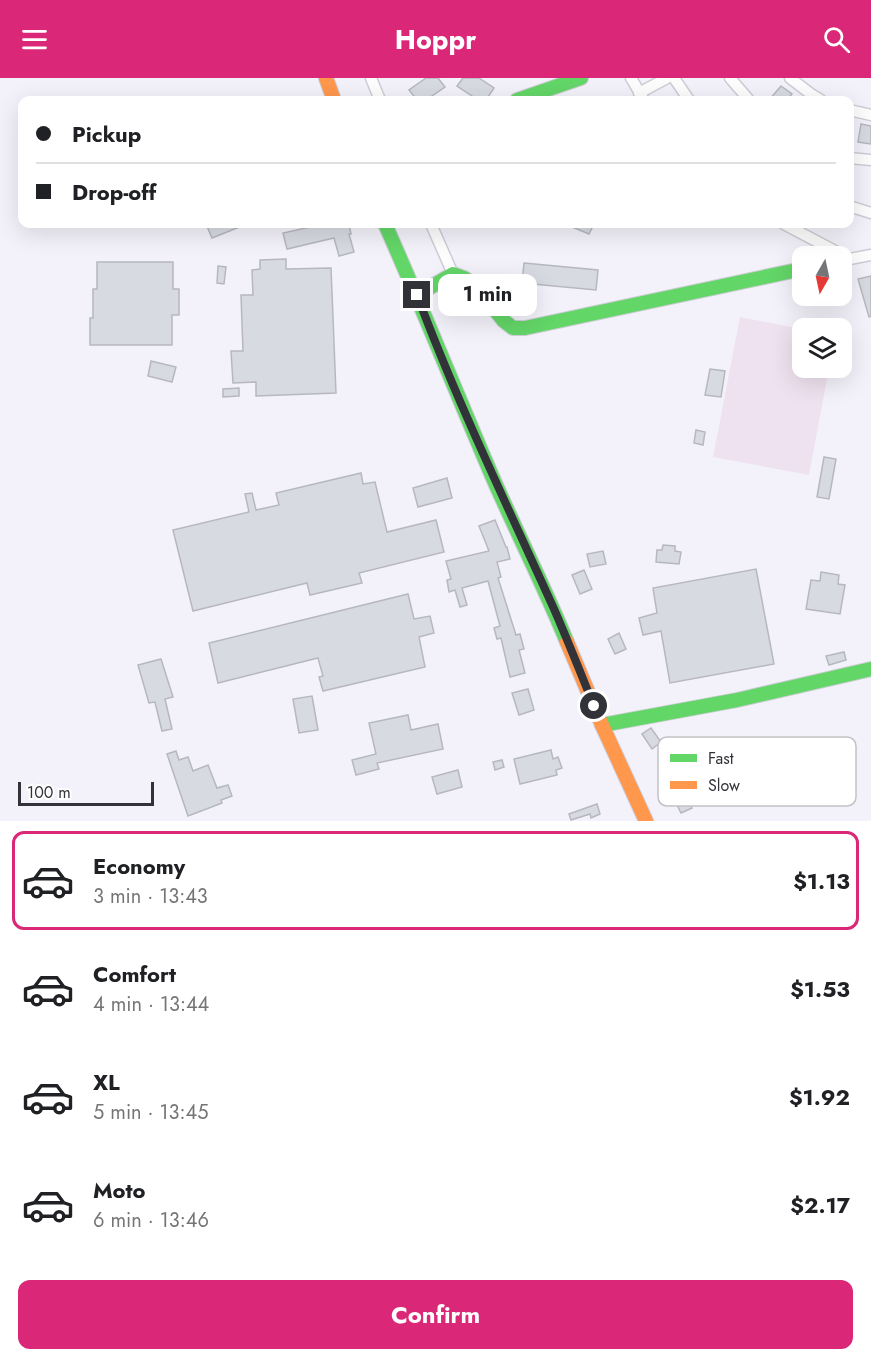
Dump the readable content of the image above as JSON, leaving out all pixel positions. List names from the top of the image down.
{
  "legend": ["Fast", "Slow"],
  "scale_bar": "100 m",
  "north": "bottom",
  "page": {
    "header": "Hoppr",
    "banner": ["Pickup", "Drop-off"],
    "bubble": "1 min",
    "scale": "100 m",
    "list": [
      {
        "name": "Economy",
        "note": "3 min · 13:43",
        "value": "$1.13"
      },
      {
        "name": "Comfort",
        "note": "4 min · 13:44",
        "value": "$1.53"
      },
      {
        "name": "XL",
        "note": "5 min · 13:45",
        "value": "$1.92"
      },
      {
        "name": "Moto",
        "note": "6 min · 13:46",
        "value": "$2.17"
      }
    ],
    "buttons": "Confirm"
  }
}
